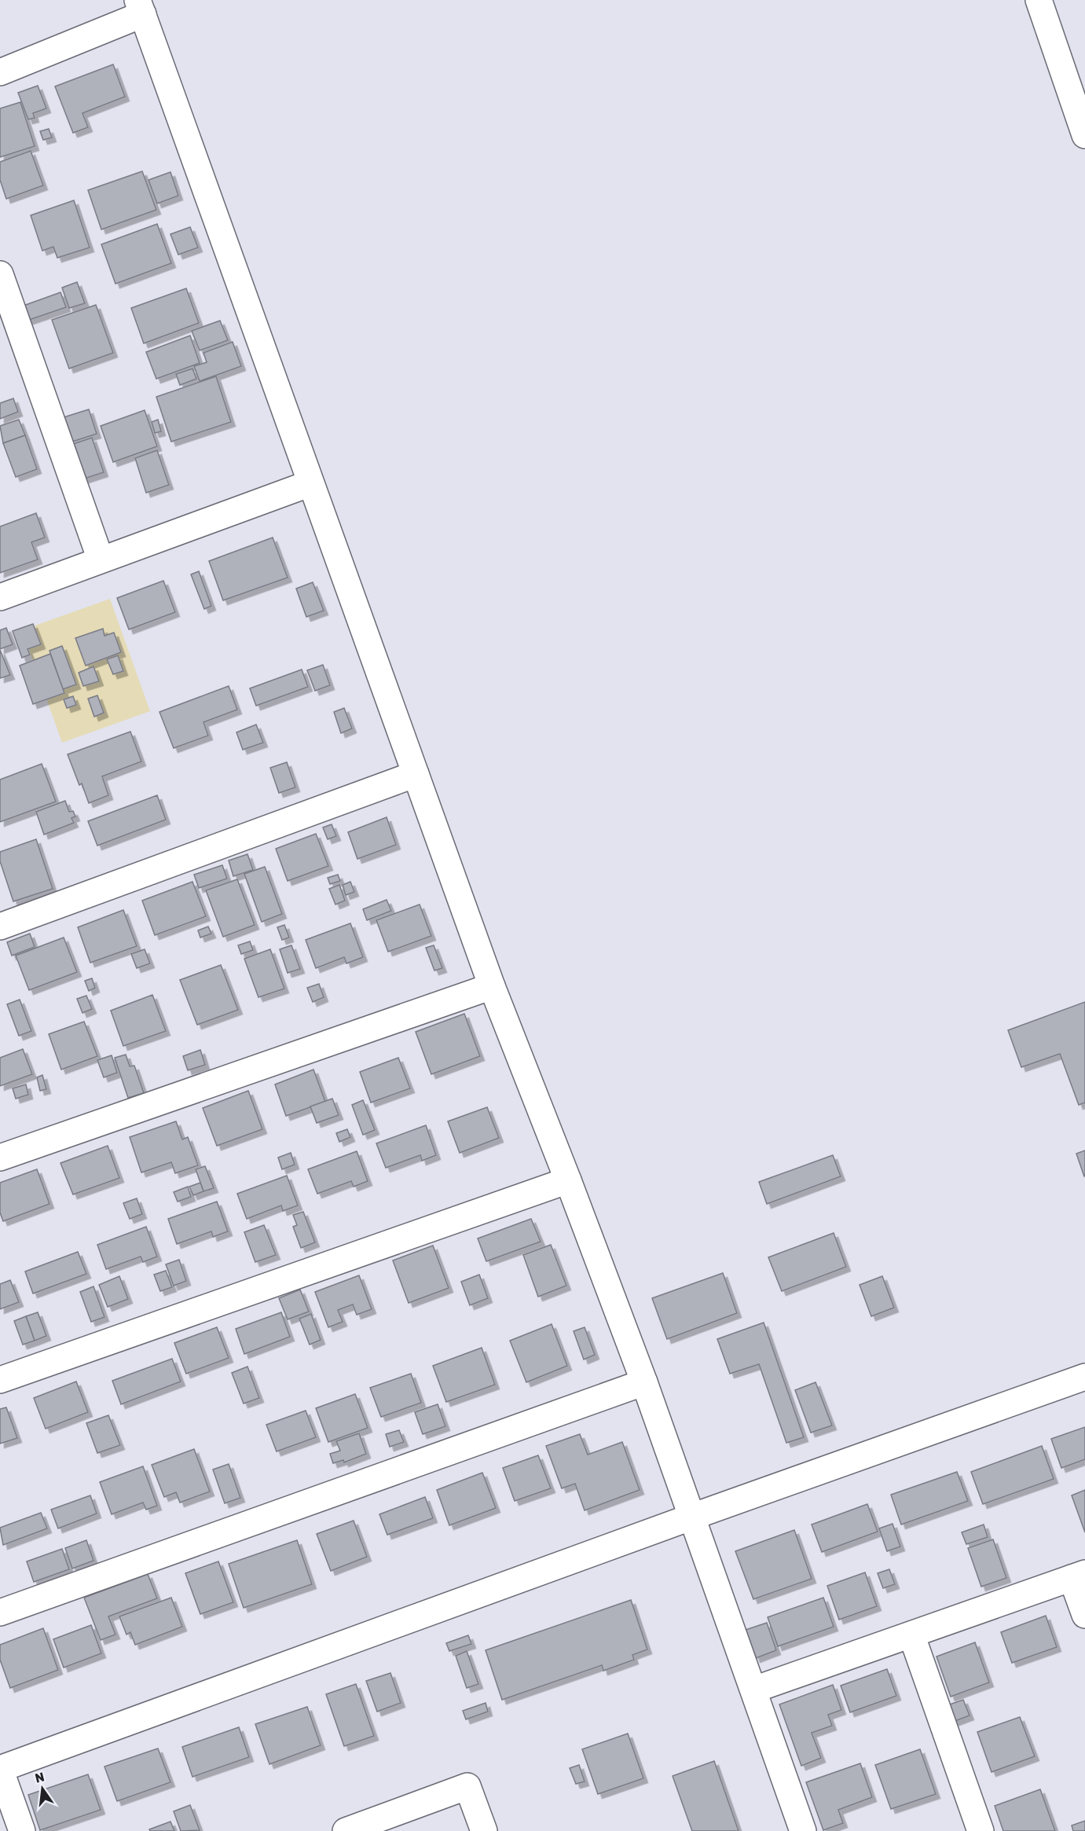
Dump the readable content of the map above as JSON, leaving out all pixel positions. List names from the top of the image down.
{
  "north": "top"
}
